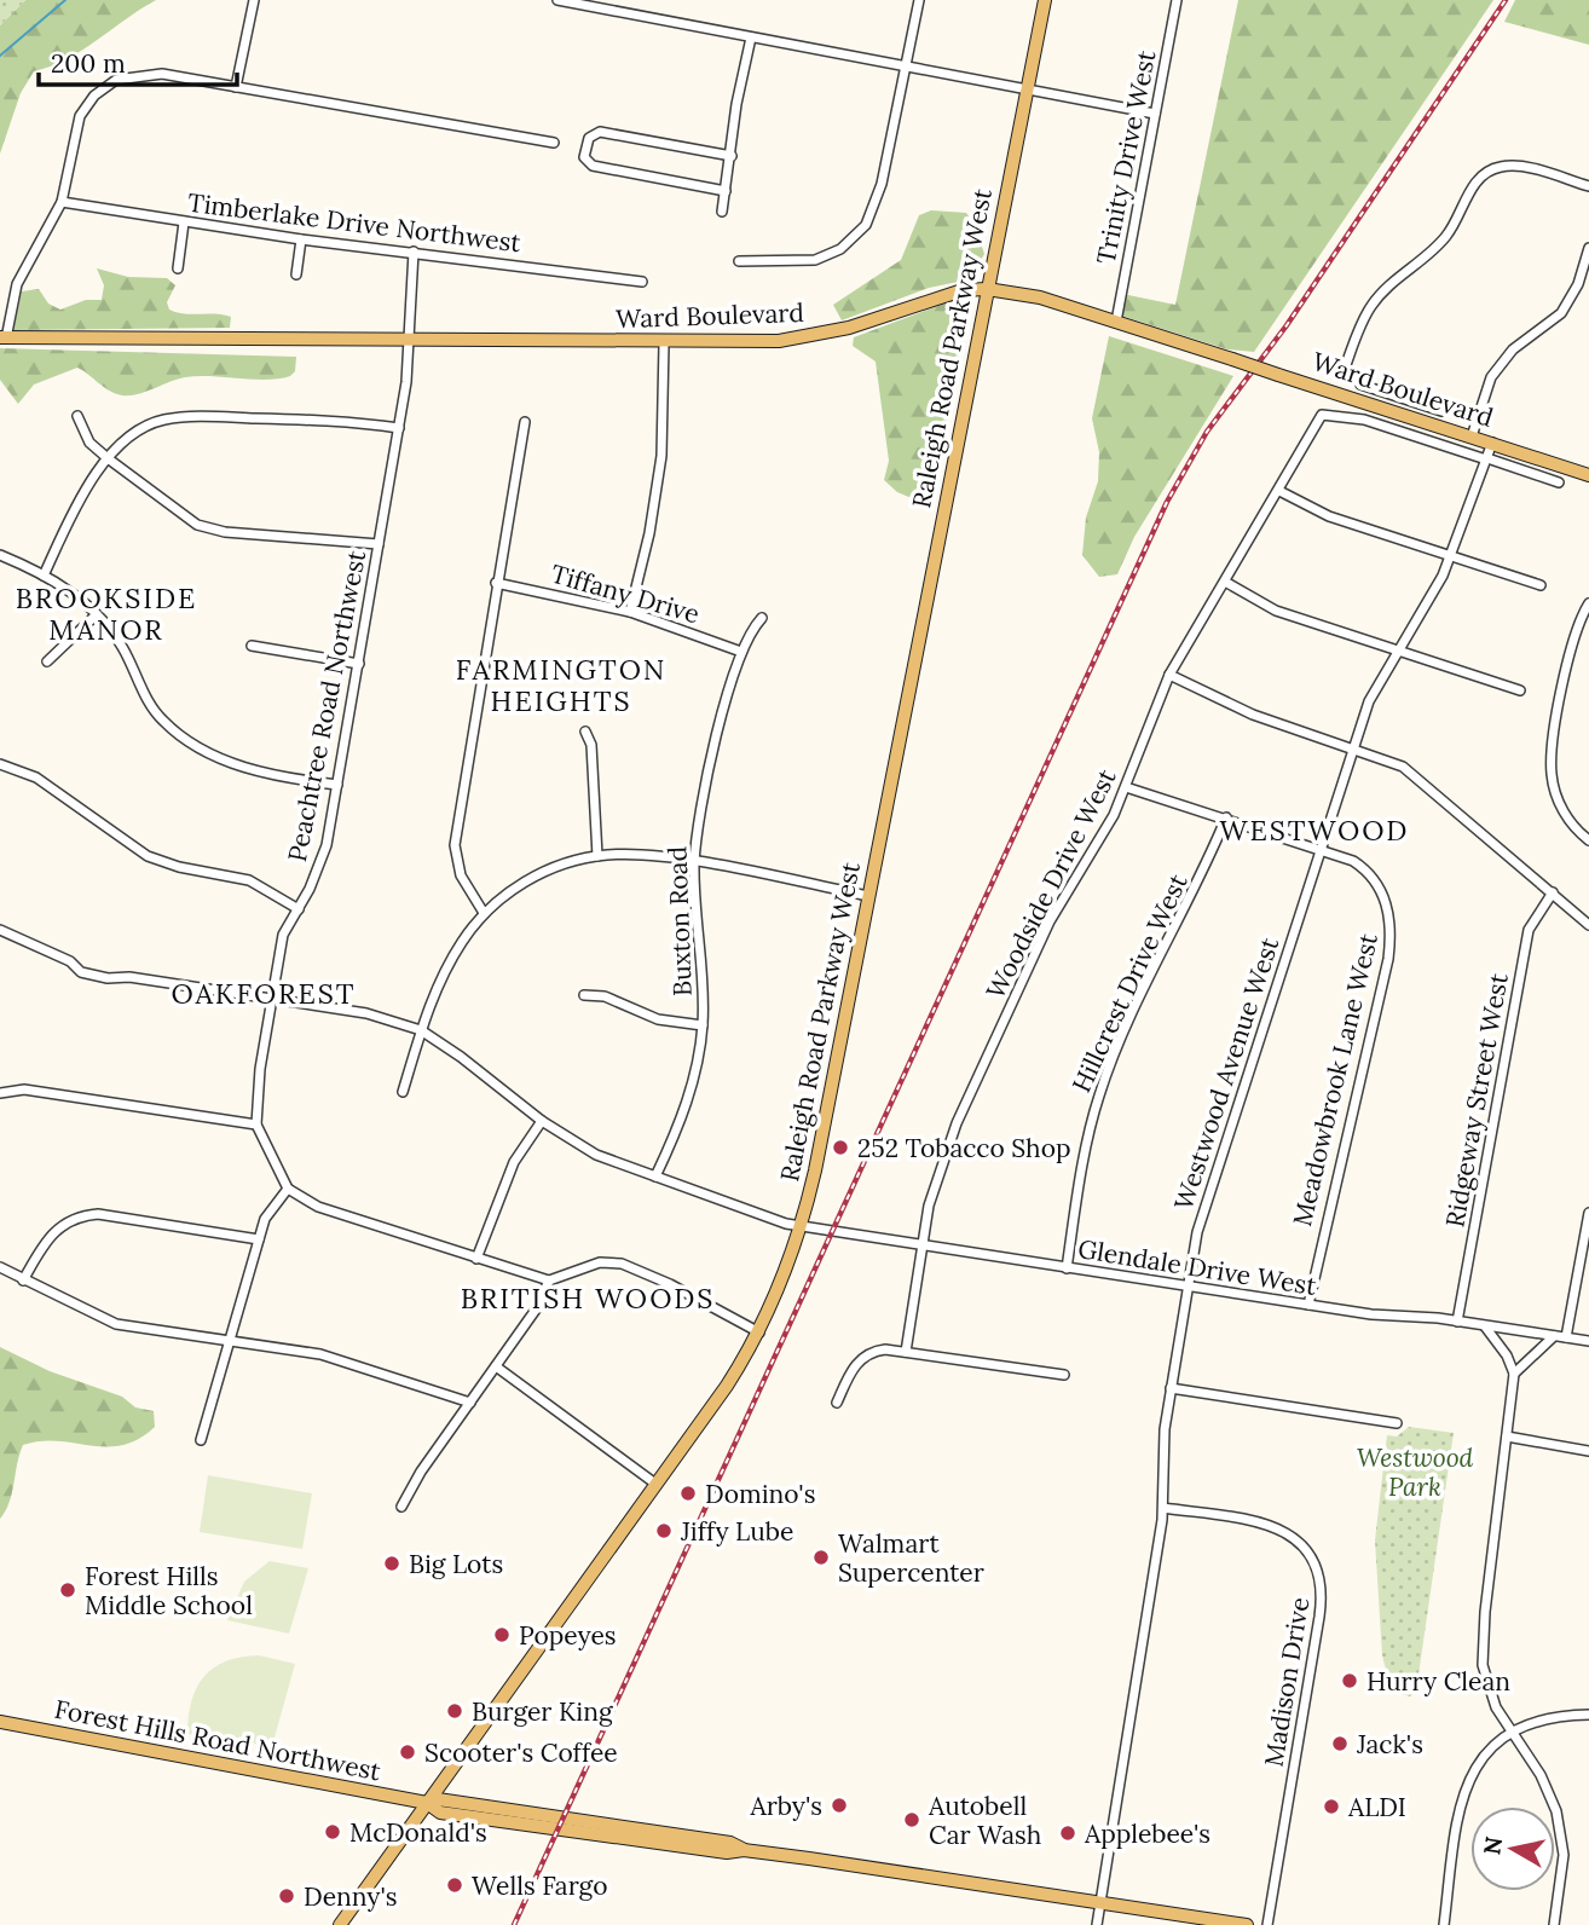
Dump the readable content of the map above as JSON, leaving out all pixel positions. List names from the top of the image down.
{
  "streets": {
    "main road": ["Ward Boulevard", "Raleigh Road Parkway West", "Forest Hills Road Northwest"],
    "street": [
      "Trinity Drive West",
      "Timberlake Drive Northwest",
      "Tiffany Drive",
      "Peachtree Road Northwest",
      "Woodside Drive West",
      "Buxton Road",
      "Hillcrest Drive West",
      "Westwood Avenue West",
      "Meadowbrook Lane West",
      "Ridgeway Street West",
      "Glendale Drive West",
      "Madison Drive"
    ]
  },
  "crossings": [
    ["Trinity Drive West", "Ward Boulevard"],
    ["Timberlake Drive Northwest", "Peachtree Road Northwest"],
    ["Ward Boulevard", "Raleigh Road Parkway West"],
    ["Ward Boulevard", "Peachtree Road Northwest"],
    ["Ward Boulevard", "Westwood Avenue West"],
    ["Raleigh Road Parkway West", "Glendale Drive West"],
    ["Raleigh Road Parkway West", "Forest Hills Road Northwest"],
    ["Tiffany Drive", "Buxton Road"],
    ["Peachtree Road Northwest", "Glendale Drive West"],
    ["Woodside Drive West", "Westwood Avenue West"],
    ["Woodside Drive West", "Meadowbrook Lane West"],
    ["Woodside Drive West", "Glendale Drive West"],
    ["Buxton Road", "Glendale Drive West"],
    ["Hillcrest Drive West", "Meadowbrook Lane West"],
    ["Hillcrest Drive West", "Glendale Drive West"],
    ["Westwood Avenue West", "Meadowbrook Lane West"],
    ["Westwood Avenue West", "Glendale Drive West"],
    ["Westwood Avenue West", "Madison Drive"],
    ["Westwood Avenue West", "Forest Hills Road Northwest"],
    ["Meadowbrook Lane West", "Glendale Drive West"],
    ["Ridgeway Street West", "Glendale Drive West"]
  ],
  "districts": [
    "BROOKSIDE MANOR",
    "FARMINGTON HEIGHTS",
    "WESTWOOD",
    "OAKFOREST",
    "BRITISH WOODS"
  ],
  "parks": ["Westwood Park"],
  "places": [
    "252 Tobacco Shop",
    "Domino's",
    "Jiffy Lube",
    "Walmart Supercenter",
    "Big Lots",
    "Forest Hills Middle School",
    "Popeyes",
    "Hurry Clean",
    "Burger King",
    "Jack's",
    "Scooter's Coffee",
    "Arby's",
    "ALDI",
    "Autobell Car Wash",
    "McDonald's",
    "Applebee's",
    "Wells Fargo",
    "Denny's"
  ],
  "scale_bar": "200 m",
  "north": "left"
}
